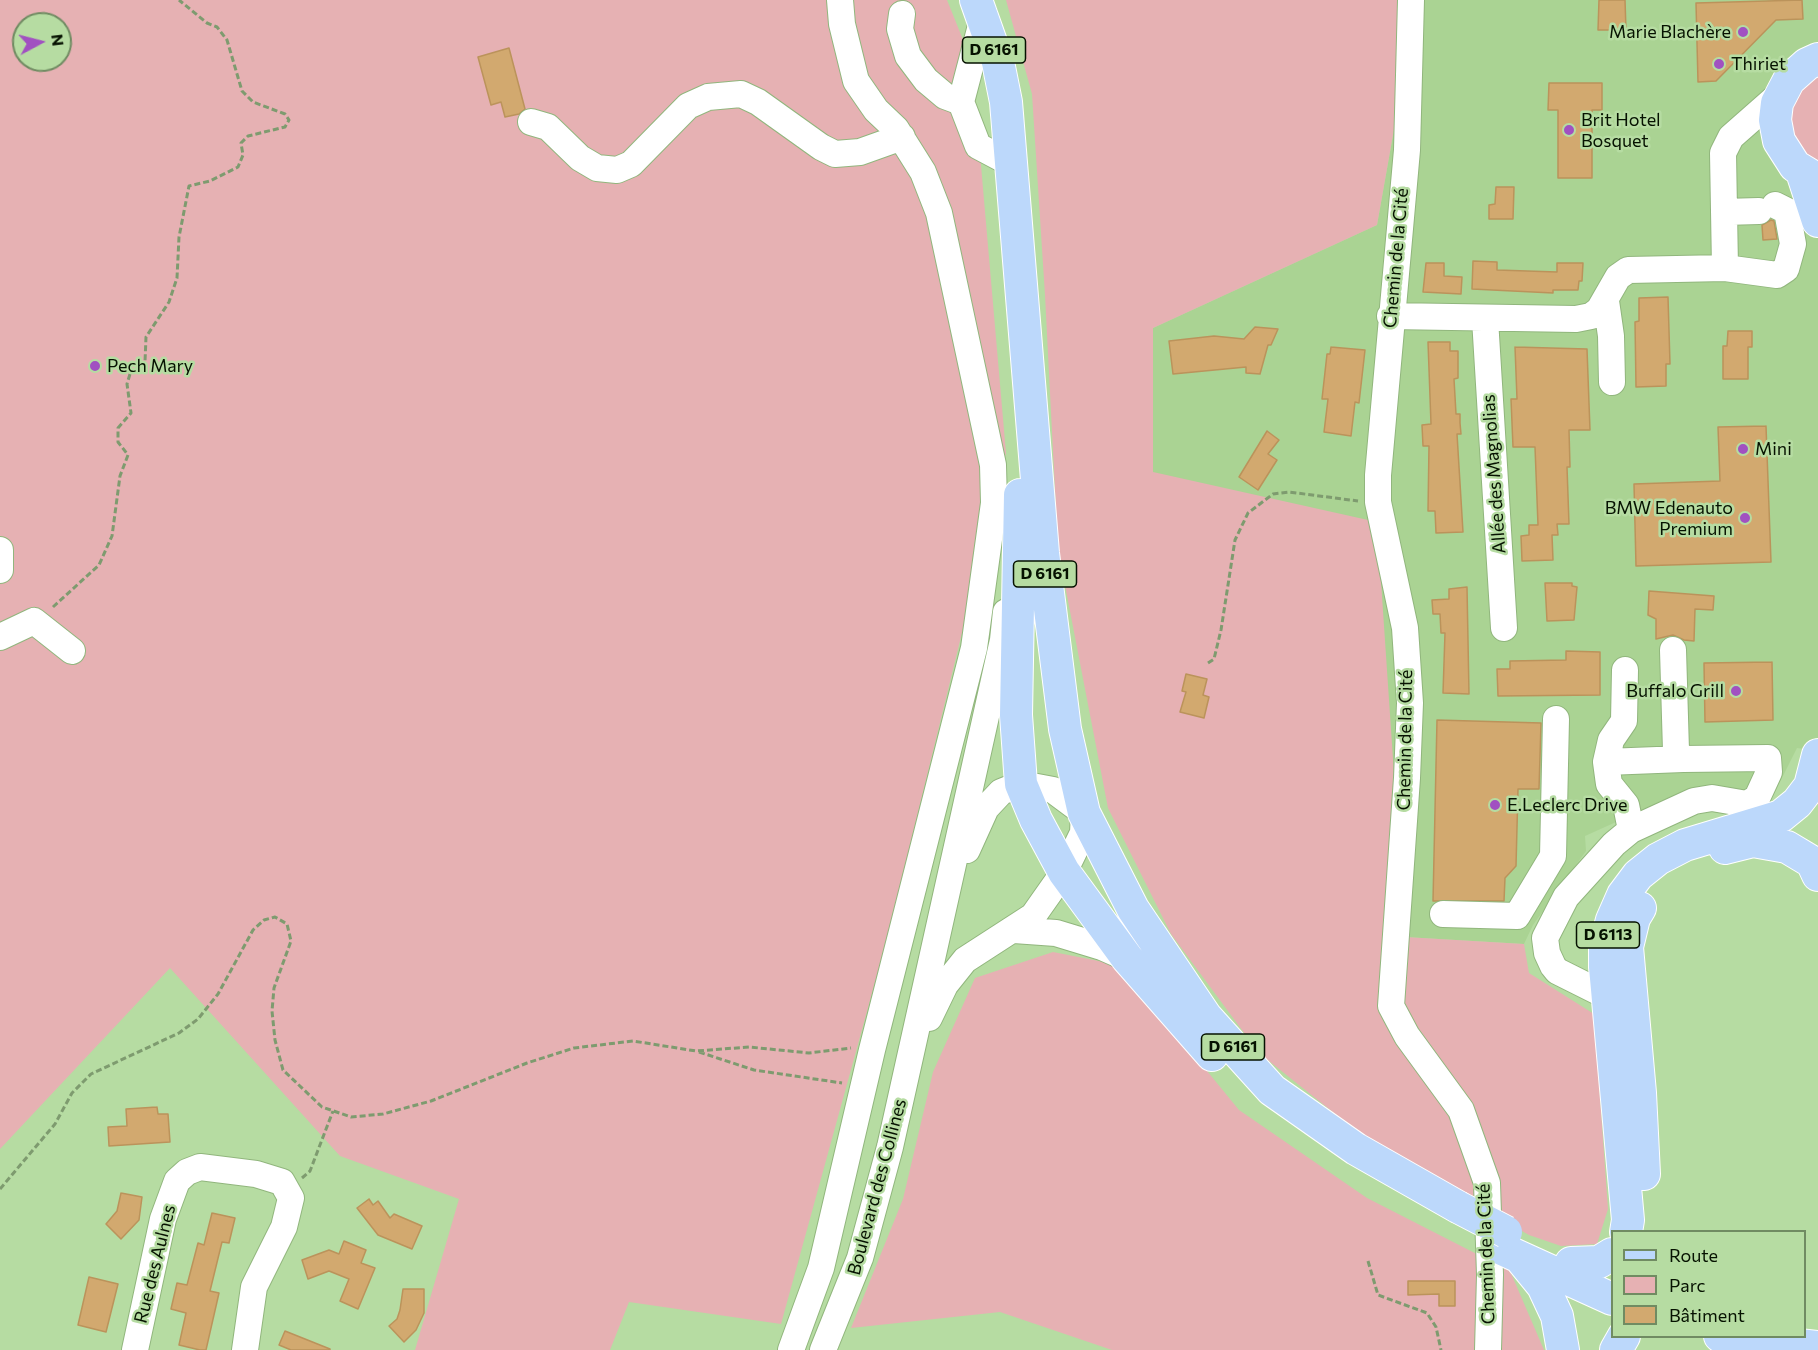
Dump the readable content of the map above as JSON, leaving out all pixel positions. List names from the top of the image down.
{
  "streets": {
    "main road": ["D 6161", "D 6113"],
    "street": [
      "Chemin de la Cité",
      "Allée des Magnolias",
      "Boulevard des Collines",
      "Rue des Aulnes"
    ]
  },
  "places": [
    "Marie Blachère",
    "Thiriet",
    "Brit Hotel Bosquet",
    "Pech Mary",
    "Mini",
    "BMW Edenauto Premium",
    "Buffalo Grill",
    "E.Leclerc Drive"
  ],
  "legend": ["Route", "Parc", "Bâtiment"],
  "north": "right"
}
